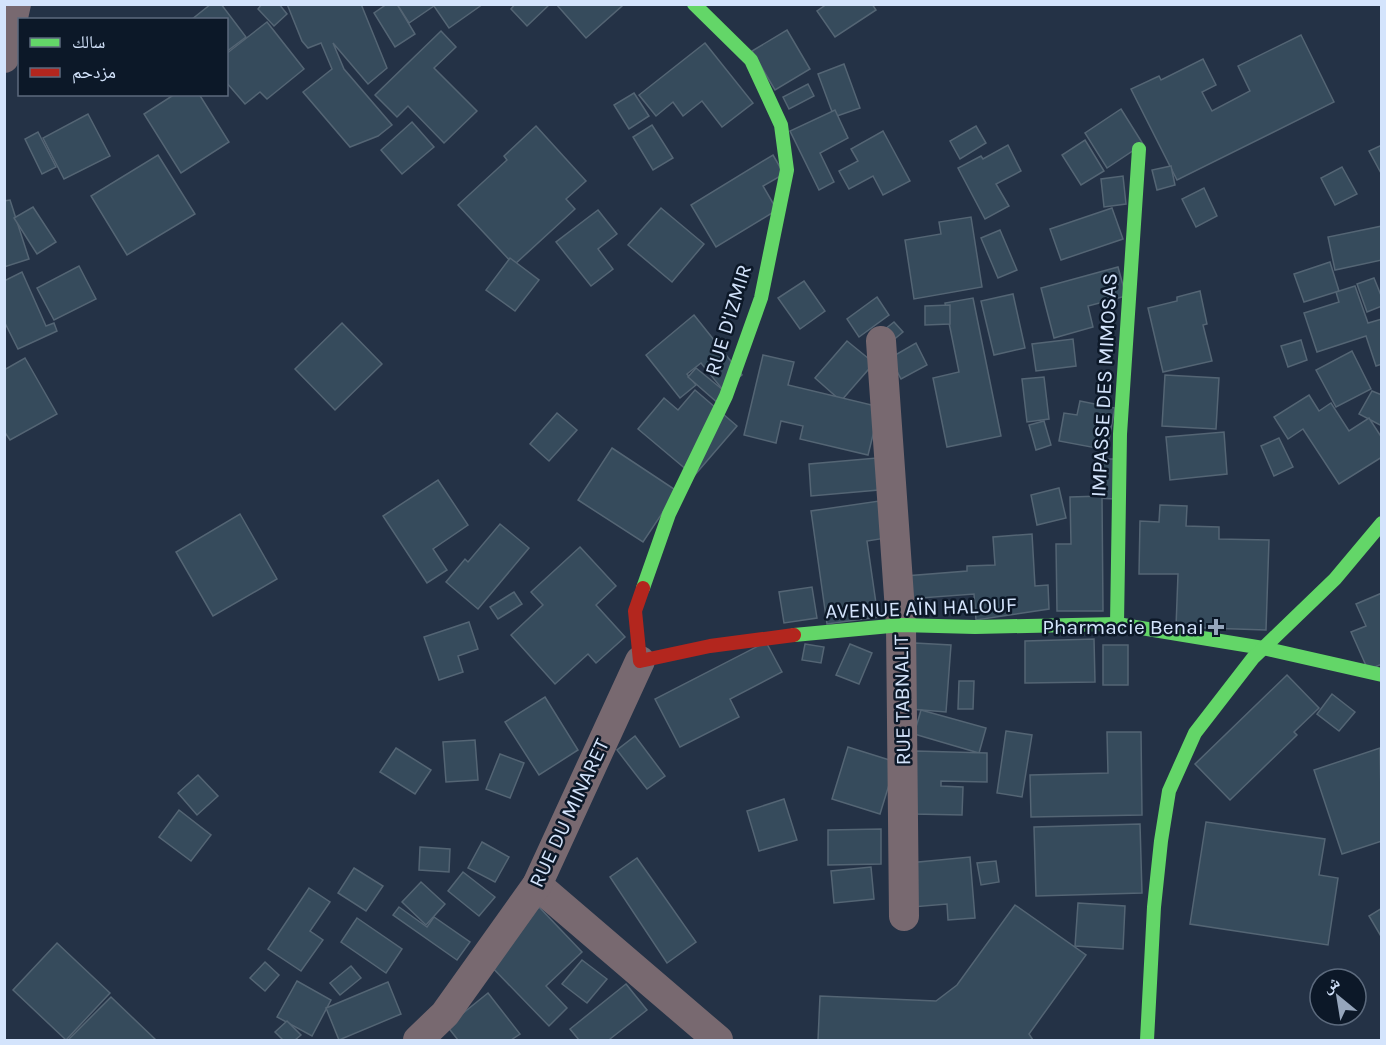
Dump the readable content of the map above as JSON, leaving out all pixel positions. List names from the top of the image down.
{
  "streets": {
    "street": [
      "RUE D'IZMIR",
      "IMPASSE DES MIMOSAS",
      "AVENUE AÏN HALOUF",
      "RUE TABNALIT",
      "RUE DU MINARET"
    ]
  },
  "crossings": [
    ["RUE D'IZMIR", "AVENUE AÏN HALOUF"],
    ["RUE D'IZMIR", "RUE DU MINARET"],
    ["IMPASSE DES MIMOSAS", "AVENUE AÏN HALOUF"],
    ["AVENUE AÏN HALOUF", "RUE TABNALIT"],
    ["AVENUE AÏN HALOUF", "RUE DU MINARET"]
  ],
  "places": {
    "health": ["Pharmacie Benai"]
  },
  "legend": ["سالك", "مزدحم"],
  "north": "top left"
}
